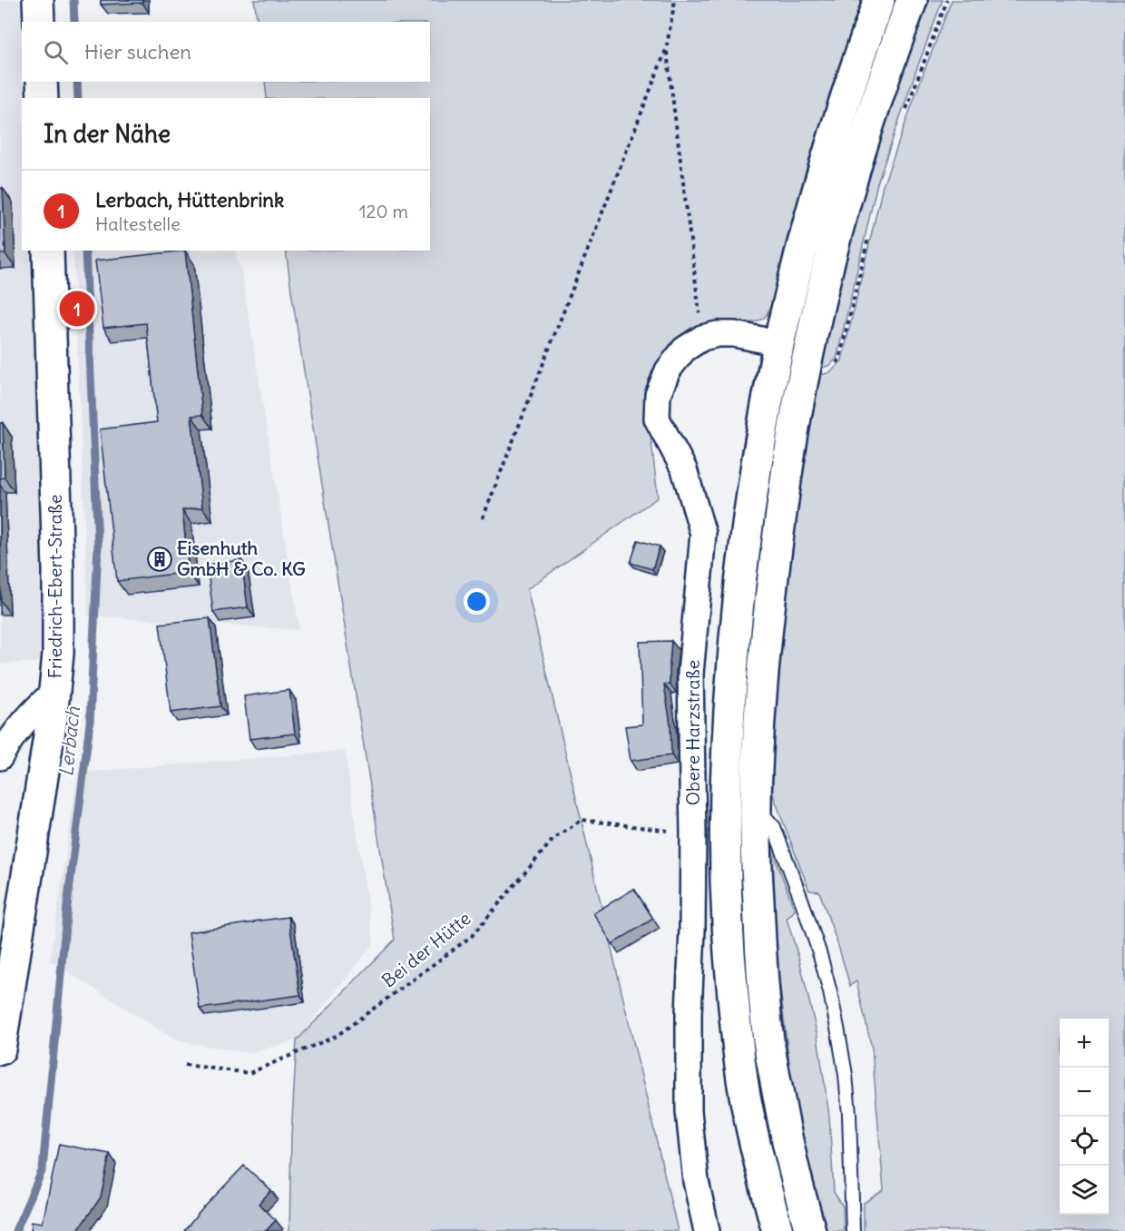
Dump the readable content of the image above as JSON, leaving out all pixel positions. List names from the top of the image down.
{
  "streets": {
    "main road": ["Friedrich-Ebert-Straße"],
    "street": ["Obere Harzstraße"],
    "path": ["Bei der Hütte"]
  },
  "crossings": [
    ["Obere Harzstraße", "Bei der Hütte"]
  ],
  "water": ["Lerbach"],
  "places": {
    "building": ["Eisenhuth GmbH & Co. KG"]
  },
  "page": {
    "search": "Hier suchen",
    "heading": "In der Nähe",
    "list": [
      {
        "mark": "1",
        "name": "Lerbach, Hüttenbrink",
        "note": "Haltestelle",
        "value": "120 m"
      }
    ],
    "pins": "1",
    "map_buttons": ["+", "−"]
  }
}
